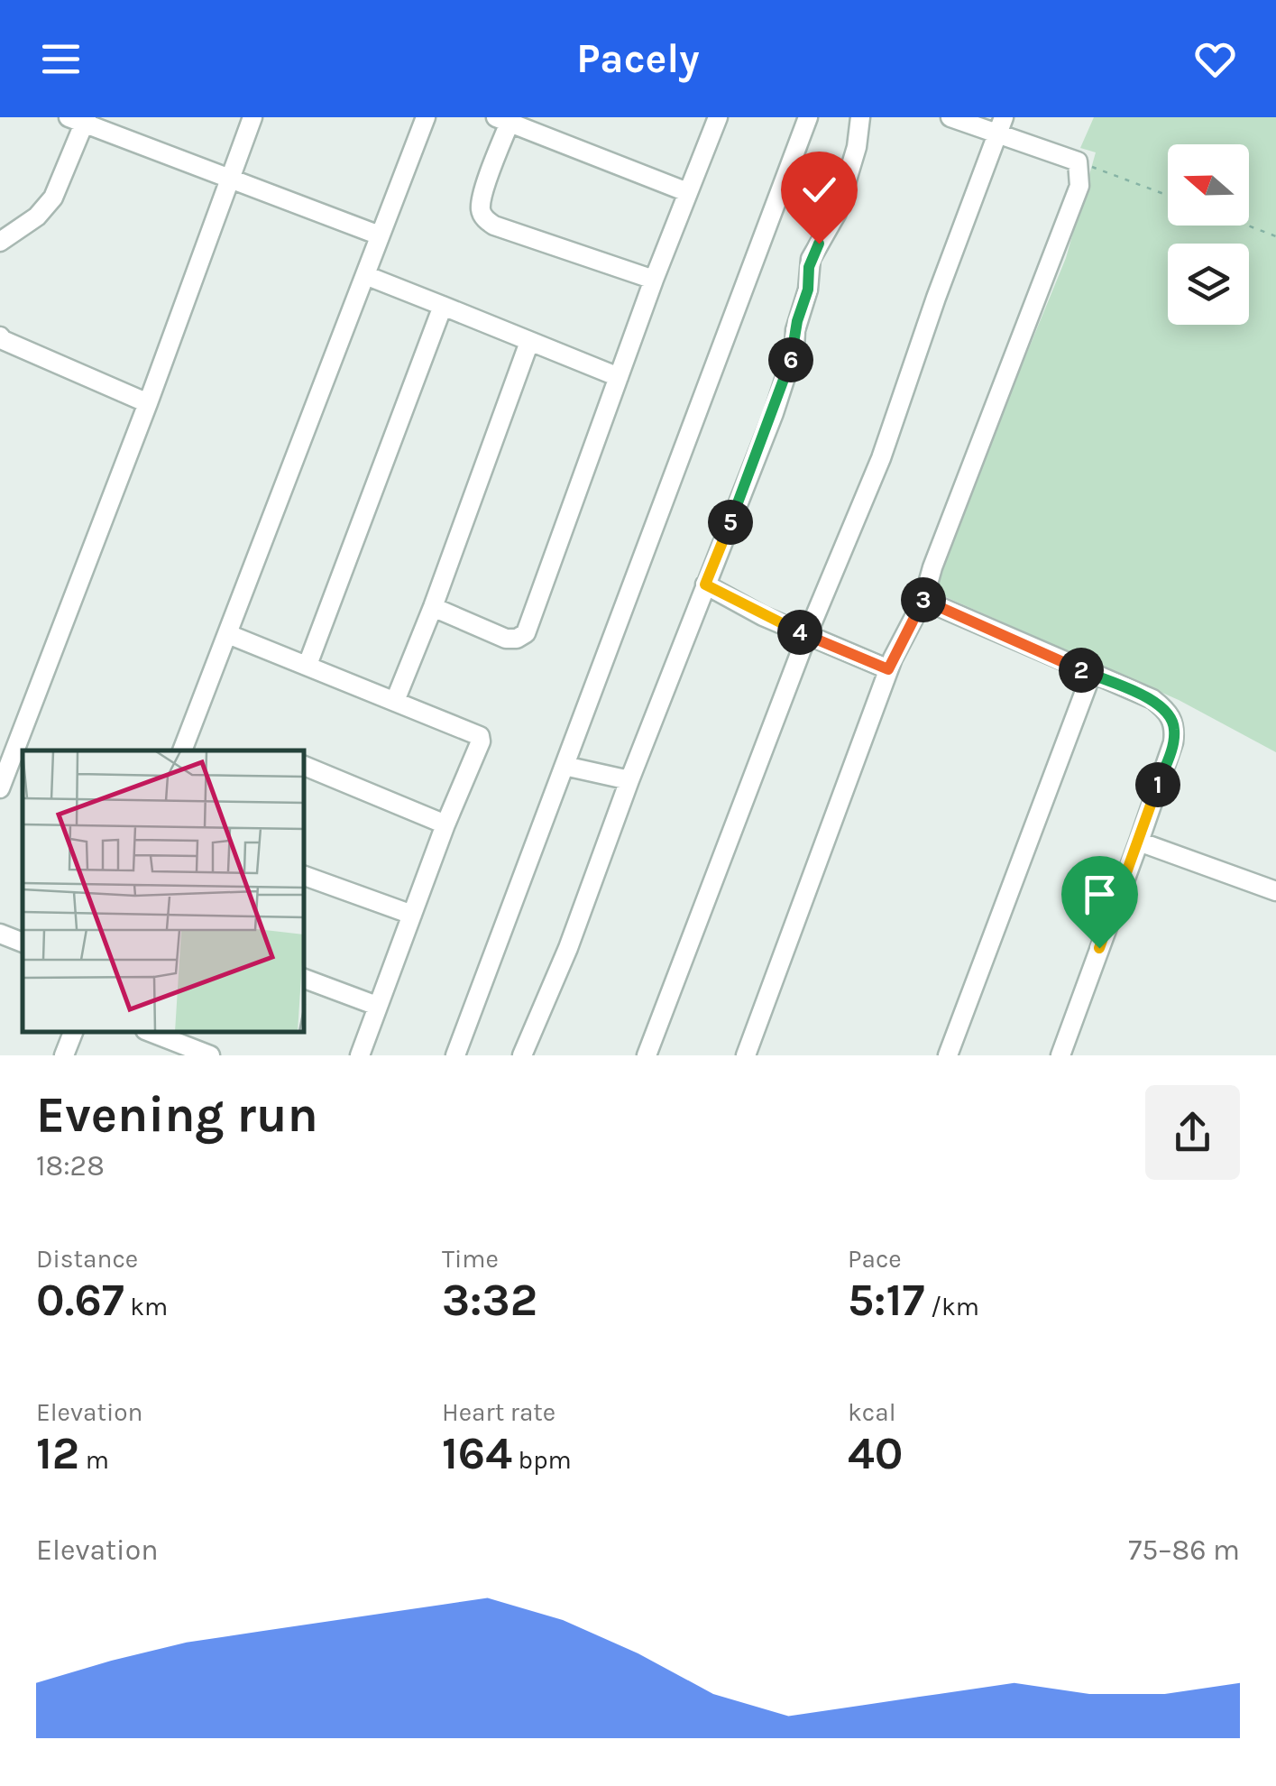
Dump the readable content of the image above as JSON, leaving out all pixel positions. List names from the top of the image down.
{
  "north": "left",
  "page": {
    "header": "Pacely",
    "pins": [
      "6",
      "5",
      "3",
      "4",
      "2",
      "1"
    ],
    "heading": ["Evening run", "18:28"],
    "stats": [
      ["Distance", "0.67 km"],
      ["Time", "3:32"],
      ["Pace", "5:17 /km"],
      ["Elevation", "12 m"],
      ["Heart rate", "164 bpm"],
      ["kcal", "40"]
    ],
    "chart": ["Elevation", "75–86 m"]
  }
}
